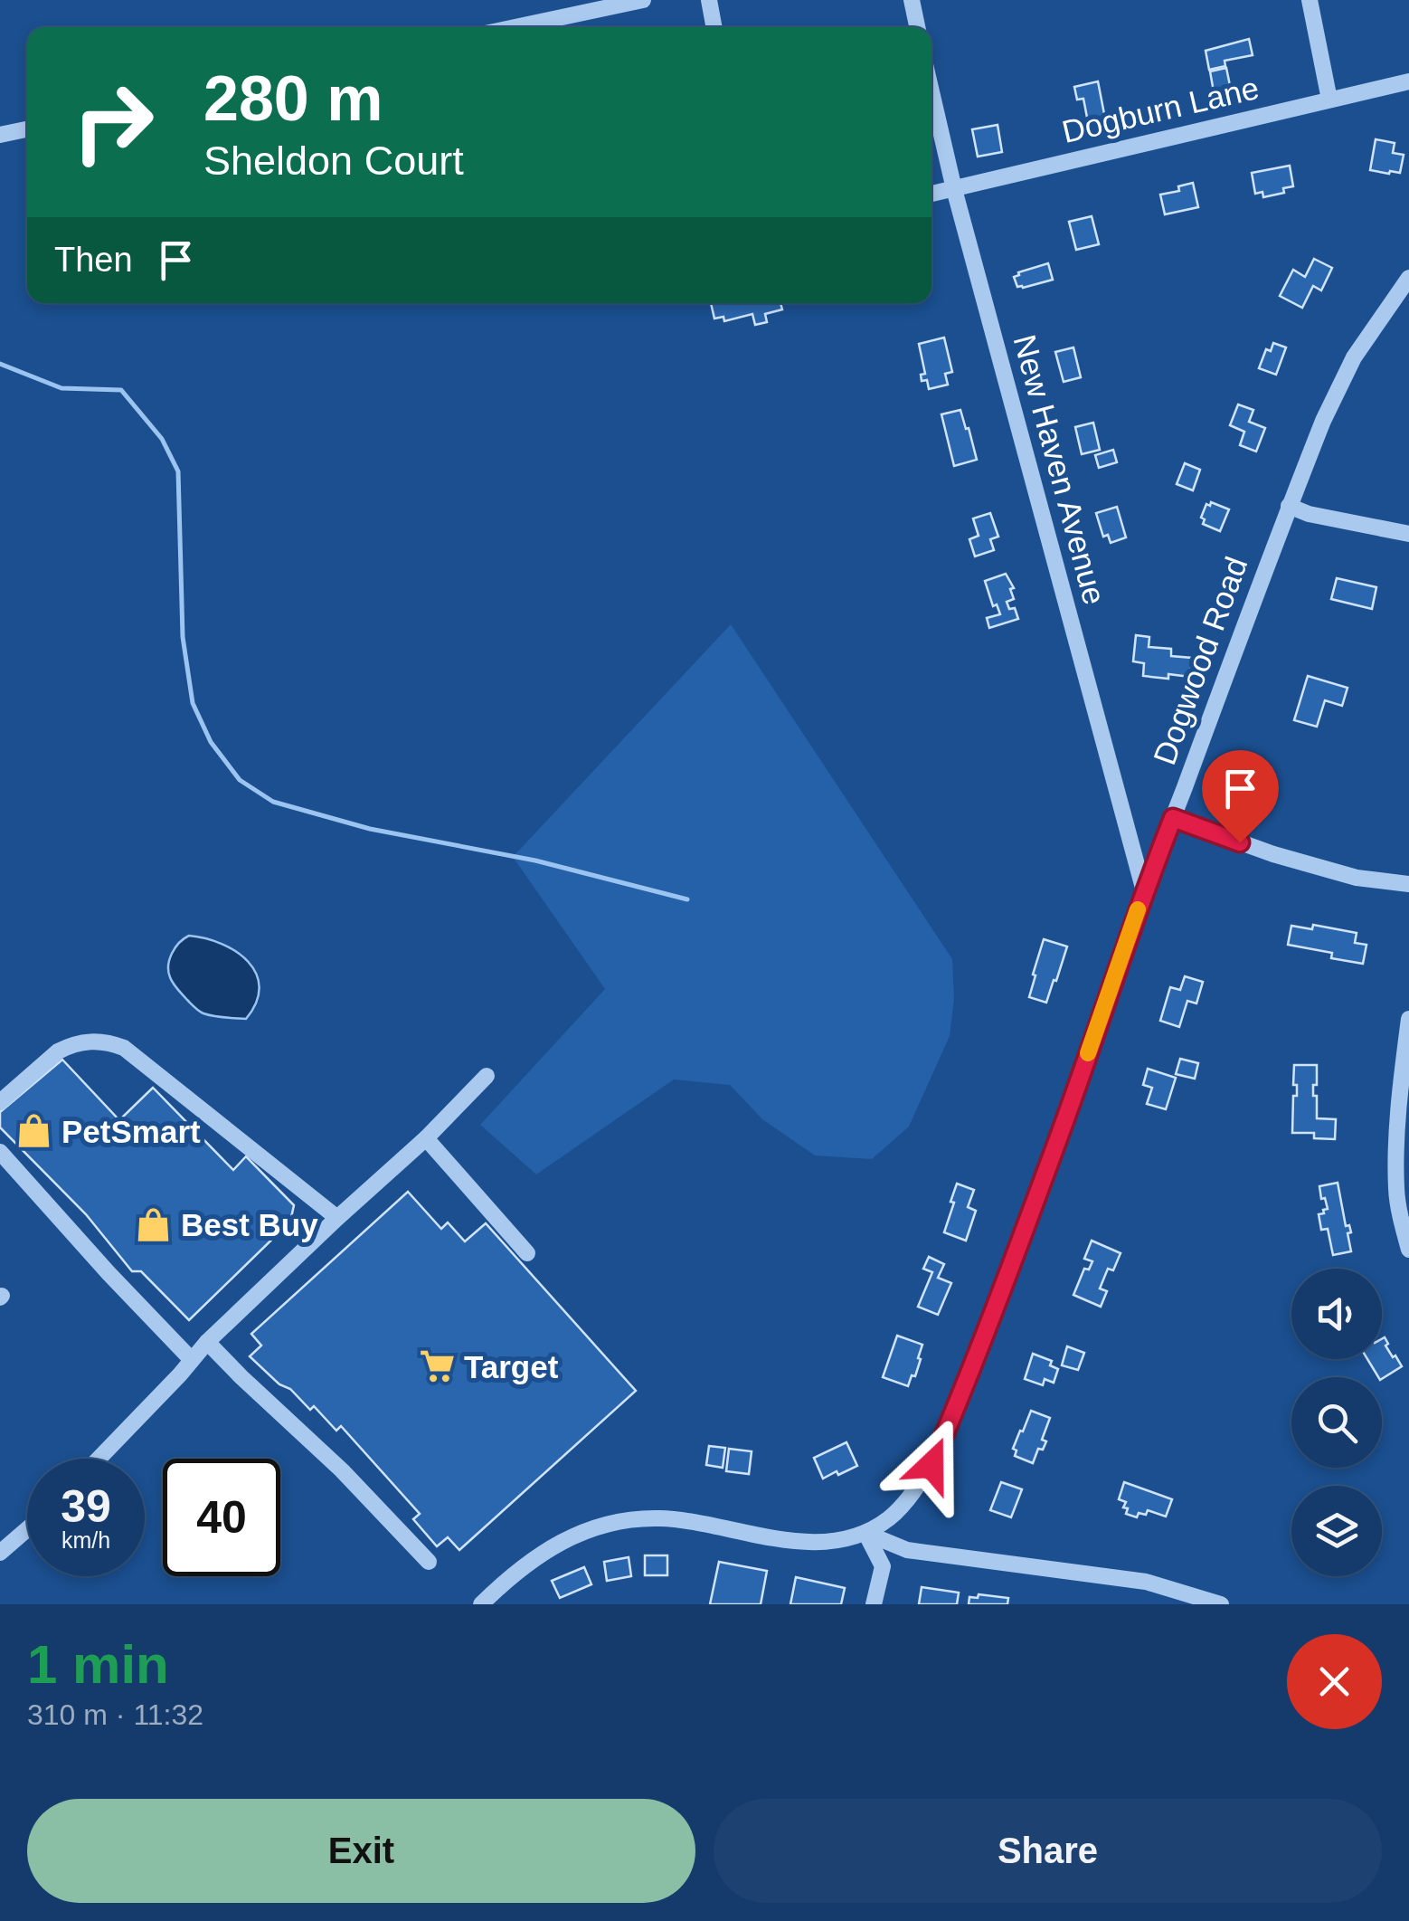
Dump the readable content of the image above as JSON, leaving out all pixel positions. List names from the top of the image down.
{
  "streets": {
    "street": ["Dogburn Lane", "New Haven Avenue", "Dogwood Road"]
  },
  "crossings": [
    ["Dogburn Lane", "New Haven Avenue"],
    ["New Haven Avenue", "Dogwood Road"]
  ],
  "places": {
    "shop": ["PetSmart", "Best Buy"],
    "supermarket": ["Target"]
  },
  "page": {
    "turn": ["280 m", "Sheldon Court"],
    "then": "Then",
    "speed": "39 km/h",
    "limit": "40",
    "heading": ["1 min", "310 m · 11:32"],
    "buttons": ["Exit", "Share"]
  }
}
